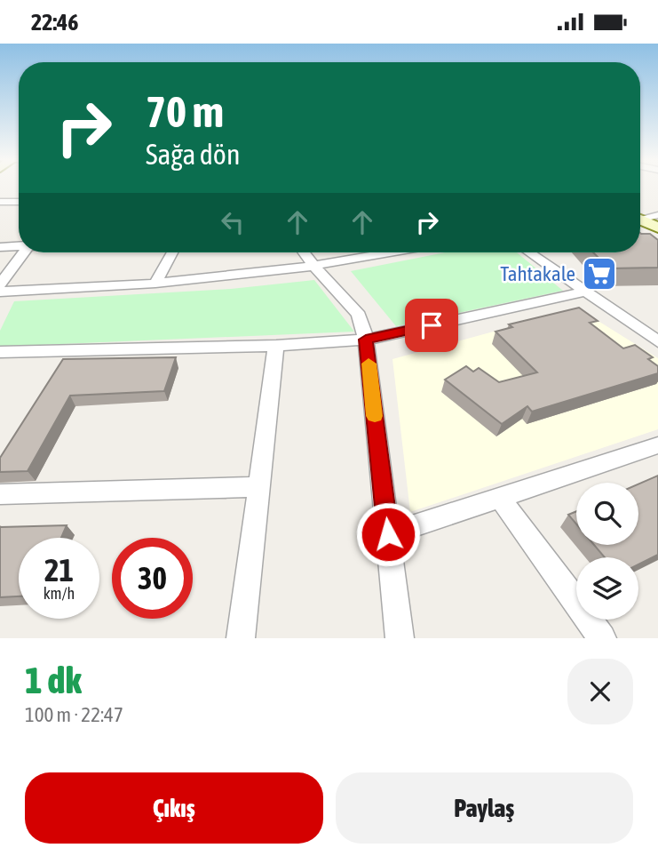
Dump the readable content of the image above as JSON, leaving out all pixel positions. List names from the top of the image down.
{
  "places": {
    "supermarket": ["Tahtakale"]
  },
  "page": {
    "status": "22:46",
    "turn": ["70 m", "Sağa dön"],
    "speed": "21 km/h",
    "limit": "30",
    "heading": ["1 dk", "100 m · 22:47"],
    "buttons": ["Çıkış", "Paylaş"]
  }
}
